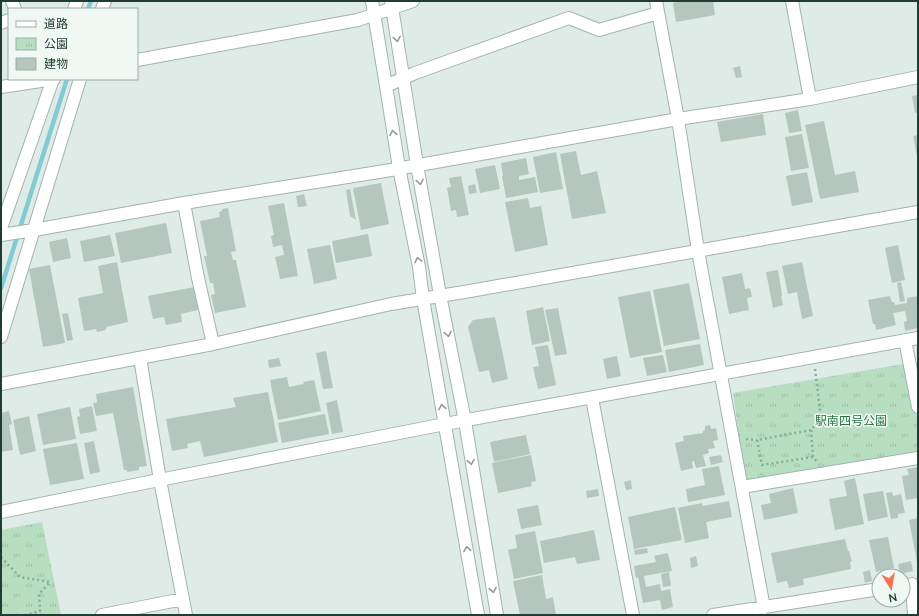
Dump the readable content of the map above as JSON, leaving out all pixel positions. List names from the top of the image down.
{
  "parks": ["駅南四号公園"],
  "legend": ["道路", "公園", "建物"],
  "north": "bottom"
}
